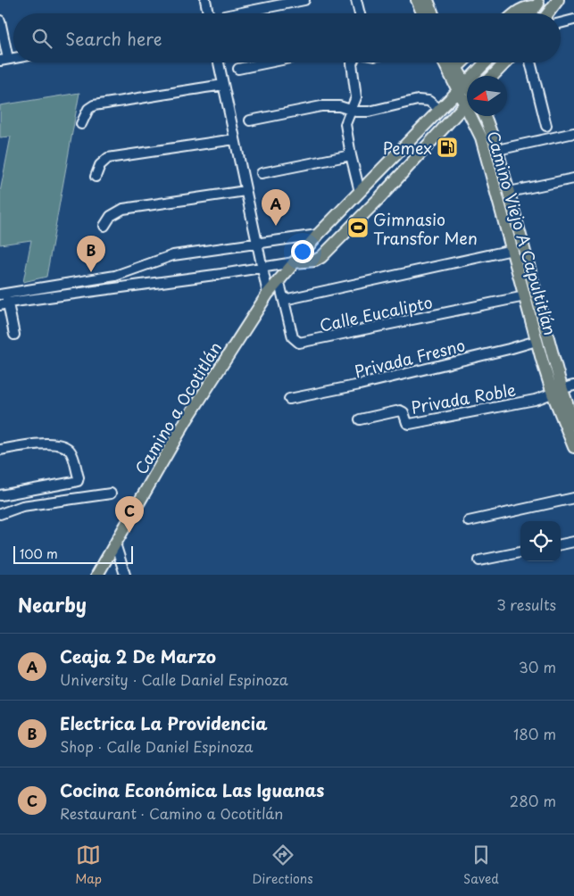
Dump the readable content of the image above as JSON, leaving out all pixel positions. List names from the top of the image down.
{
  "streets": {
    "main road": ["Camino Viejo A Capultitlán", "Camino a Ocotitlán"],
    "street": ["Calle Eucalipto", "Privada Fresno", "Privada Roble"]
  },
  "crossings": [
    ["Camino Viejo A Capultitlán", "Calle Eucalipto"],
    ["Camino Viejo A Capultitlán", "Privada Fresno"],
    ["Camino Viejo A Capultitlán", "Privada Roble"],
    ["Camino Viejo A Capultitlán", "Camino a Ocotitlán"],
    ["Calle Eucalipto", "Camino a Ocotitlán"]
  ],
  "places": {
    "fuel station": ["Pemex"],
    "sports": ["Gimnasio Transfor Men"]
  },
  "scale_bar": "100 m",
  "north": "left",
  "page": {
    "search": "Search here",
    "pins": ["A", "B", "C"],
    "scale": "100 m",
    "heading": ["Nearby", "3 results"],
    "list": [
      {
        "mark": "A",
        "name": "Ceaja 2 De Marzo",
        "note": "University · Calle Daniel Espinoza",
        "value": "30 m"
      },
      {
        "mark": "B",
        "name": "Electrica La Providencia",
        "note": "Shop · Calle Daniel Espinoza",
        "value": "180 m"
      },
      {
        "mark": "C",
        "name": "Cocina Económica Las Iguanas",
        "note": "Restaurant · Camino a Ocotitlán",
        "value": "280 m"
      }
    ],
    "nav": ["Map", "Directions", "Saved"]
  }
}
